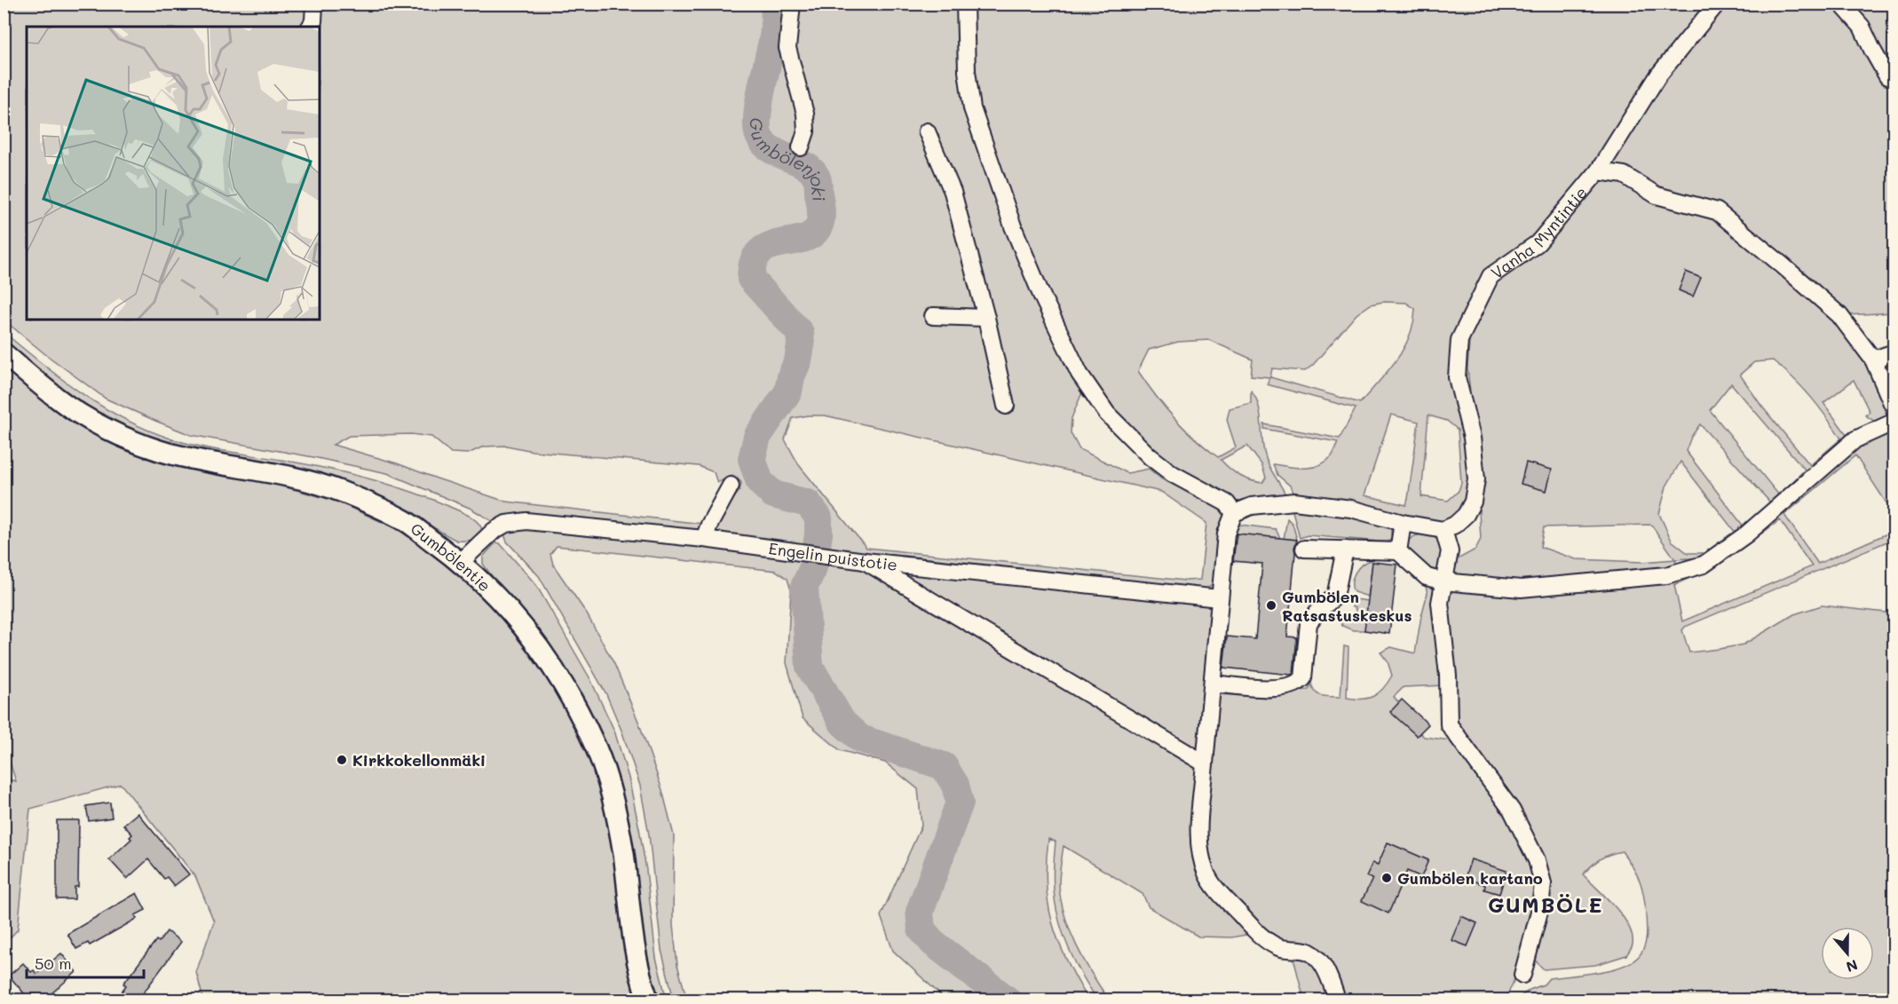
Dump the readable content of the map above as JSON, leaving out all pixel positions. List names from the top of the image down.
{
  "streets": {
    "main road": ["Gumbölentie"],
    "street": ["Vanha Myntintie", "Engelin puistotie"]
  },
  "crossings": [
    ["Engelin puistotie", "Gumbölentie"]
  ],
  "districts": ["GUMBÖLE"],
  "water": ["Gumbölenjoki"],
  "places": ["Gumbölen Ratsastuskeskus", "Kirkkokellonmäki", "Gumbölen kartano"],
  "scale_bar": "50 m",
  "north": "bottom"
}
